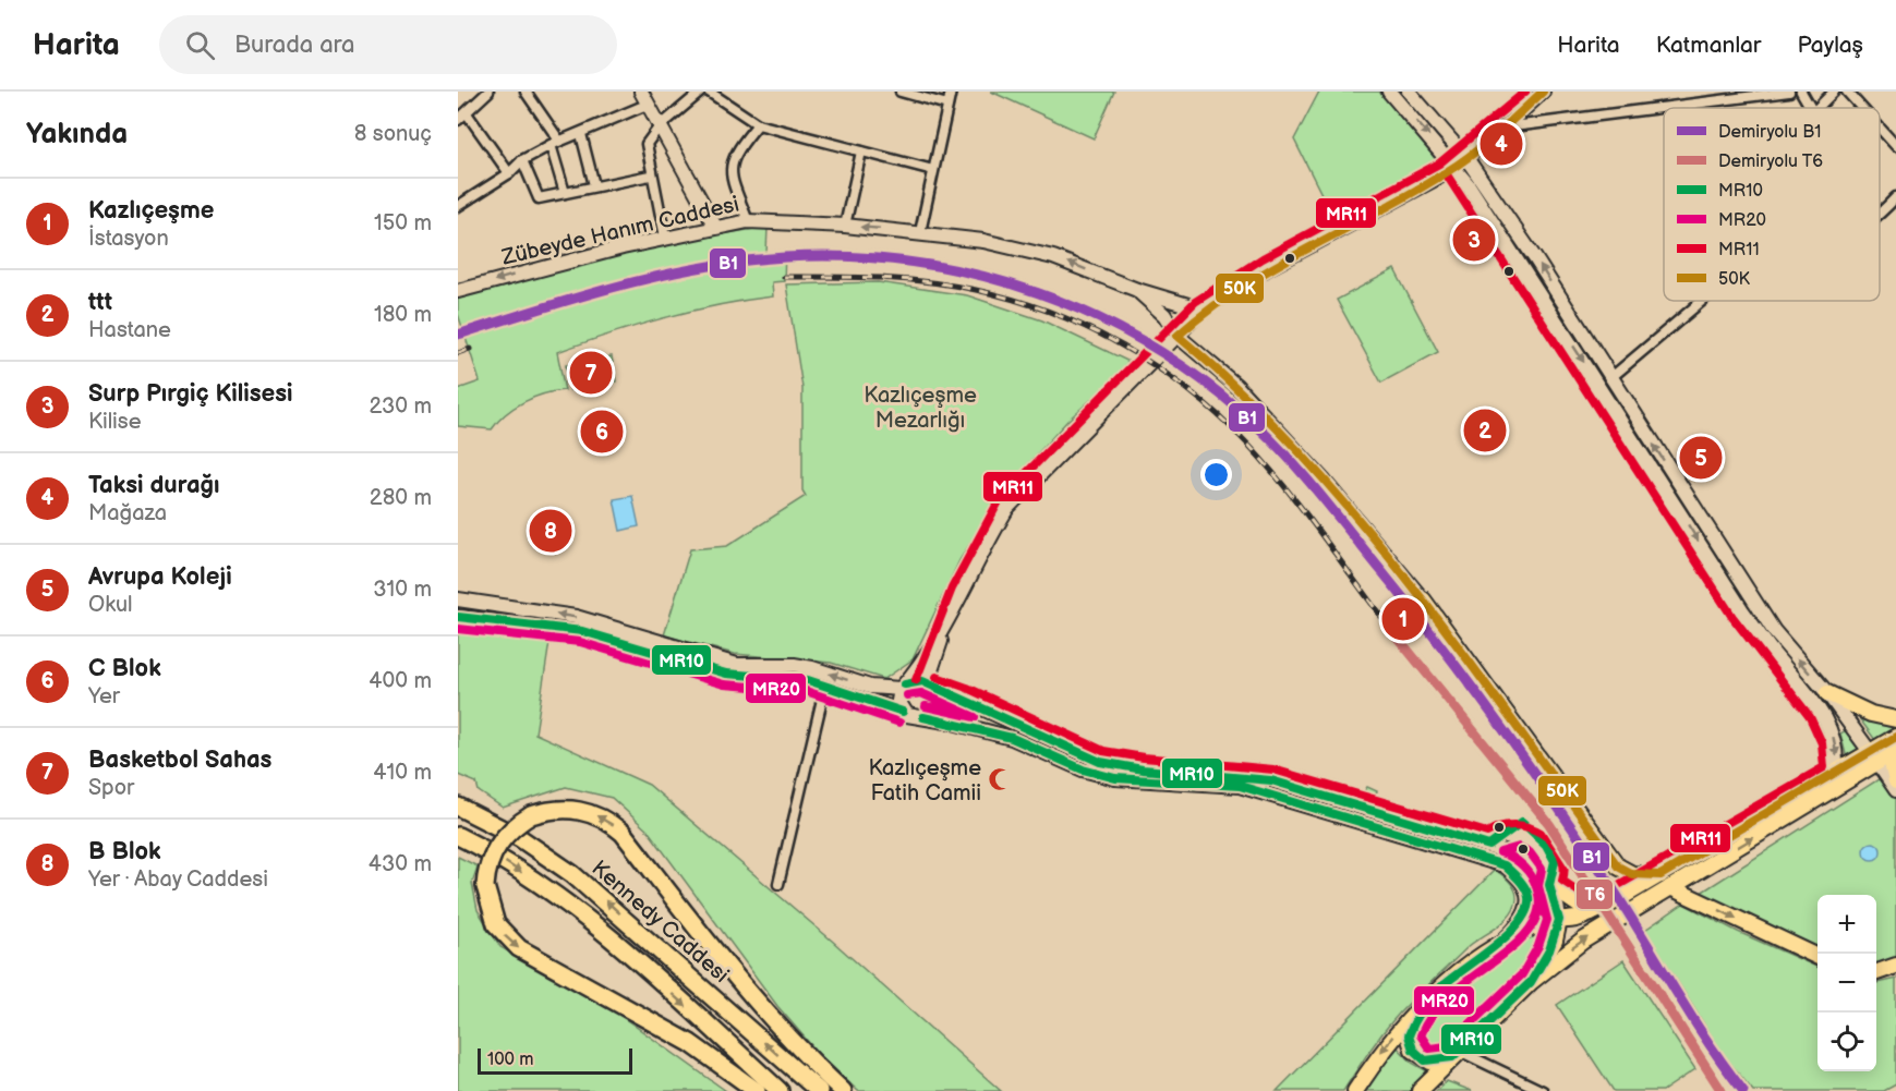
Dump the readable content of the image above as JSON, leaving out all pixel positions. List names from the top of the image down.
{
  "streets": {
    "highway": ["Kennedy Caddesi"],
    "main road": ["Zübeyde Hanım Caddesi"]
  },
  "one_way": ["Zübeyde Hanım Caddesi"],
  "parks": ["Kazlıçeşme Mezarlığı"],
  "places": {
    "mosque": ["Kazlıçeşme Fatih Camii"]
  },
  "lines": [
    "transit line MR11",
    "transit line 50K",
    "rail line B1",
    "transit line MR10",
    "transit line MR20",
    "rail line T6"
  ],
  "legend": [
    "Demiryolu B1",
    "Demiryolu T6",
    "MR10",
    "MR20",
    "MR11",
    "50K"
  ],
  "scale_bar": "100 m",
  "page": {
    "header": "Harita",
    "search": "Burada ara",
    "nav": ["Harita", "Katmanlar", "Paylaş"],
    "heading": ["Yakında", "8 sonuç"],
    "pins": [
      "4",
      "3",
      "7",
      "2",
      "6",
      "5",
      "8",
      "1"
    ],
    "list": [
      {
        "mark": "1",
        "name": "Kazlıçeşme",
        "note": "İstasyon",
        "value": "150 m"
      },
      {
        "mark": "2",
        "name": "ttt",
        "note": "Hastane",
        "value": "180 m"
      },
      {
        "mark": "3",
        "name": "Surp Pırgiç Kilisesi",
        "note": "Kilise",
        "value": "230 m"
      },
      {
        "mark": "4",
        "name": "Taksi durağı",
        "note": "Mağaza",
        "value": "280 m"
      },
      {
        "mark": "5",
        "name": "Avrupa Koleji",
        "note": "Okul",
        "value": "310 m"
      },
      {
        "mark": "6",
        "name": "C Blok",
        "note": "Yer",
        "value": "400 m"
      },
      {
        "mark": "7",
        "name": "Basketbol Sahas",
        "note": "Spor",
        "value": "410 m"
      },
      {
        "mark": "8",
        "name": "B Blok",
        "note": "Yer · Abay Caddesi",
        "value": "430 m"
      }
    ],
    "map_buttons": ["+", "−"],
    "scale": "100 m"
  }
}
